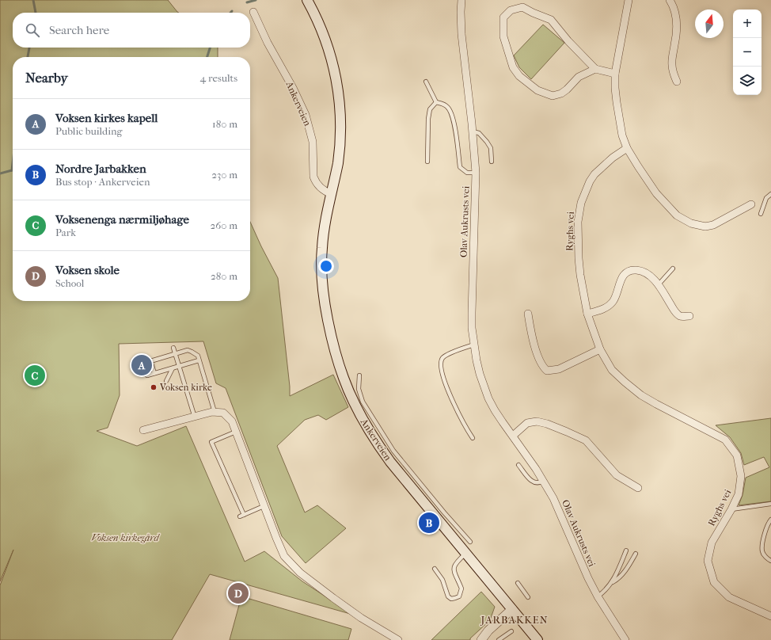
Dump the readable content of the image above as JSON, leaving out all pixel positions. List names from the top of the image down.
{
  "streets": {
    "main road": ["Ankerveien"],
    "street": ["Olav Aukrusts vei", "Ryghs vei"]
  },
  "districts": ["JARBAKKEN"],
  "parks": ["Voksen kirkegård"],
  "places": ["Voksen kirke"],
  "north": "top",
  "page": {
    "map_buttons": ["+", "−"],
    "search": "Search here",
    "heading": ["Nearby", "4 results"],
    "list": [
      {
        "mark": "A",
        "name": "Voksen kirkes kapell",
        "note": "Public building",
        "value": "180 m"
      },
      {
        "mark": "B",
        "name": "Nordre Jarbakken",
        "note": "Bus stop · Ankerveien",
        "value": "230 m"
      },
      {
        "mark": "C",
        "name": "Voksenenga nærmiljøhage",
        "note": "Park",
        "value": "260 m"
      },
      {
        "mark": "D",
        "name": "Voksen skole",
        "note": "School",
        "value": "280 m"
      }
    ],
    "pins": [
      "A",
      "C",
      "B",
      "D"
    ]
  }
}
